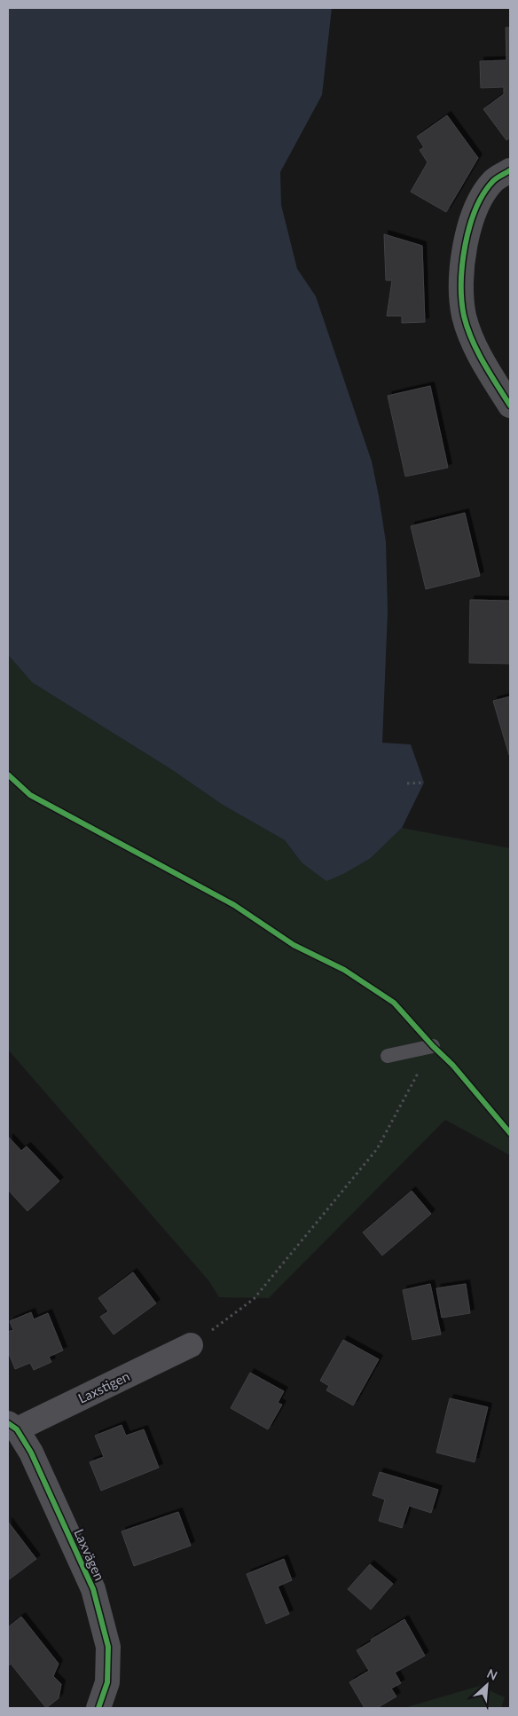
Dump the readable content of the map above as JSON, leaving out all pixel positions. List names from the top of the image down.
{
  "streets": {
    "street": ["Laxstigen", "Laxvägen"]
  },
  "crossings": [
    ["Laxstigen", "Laxvägen"]
  ],
  "north": "top right"
}
